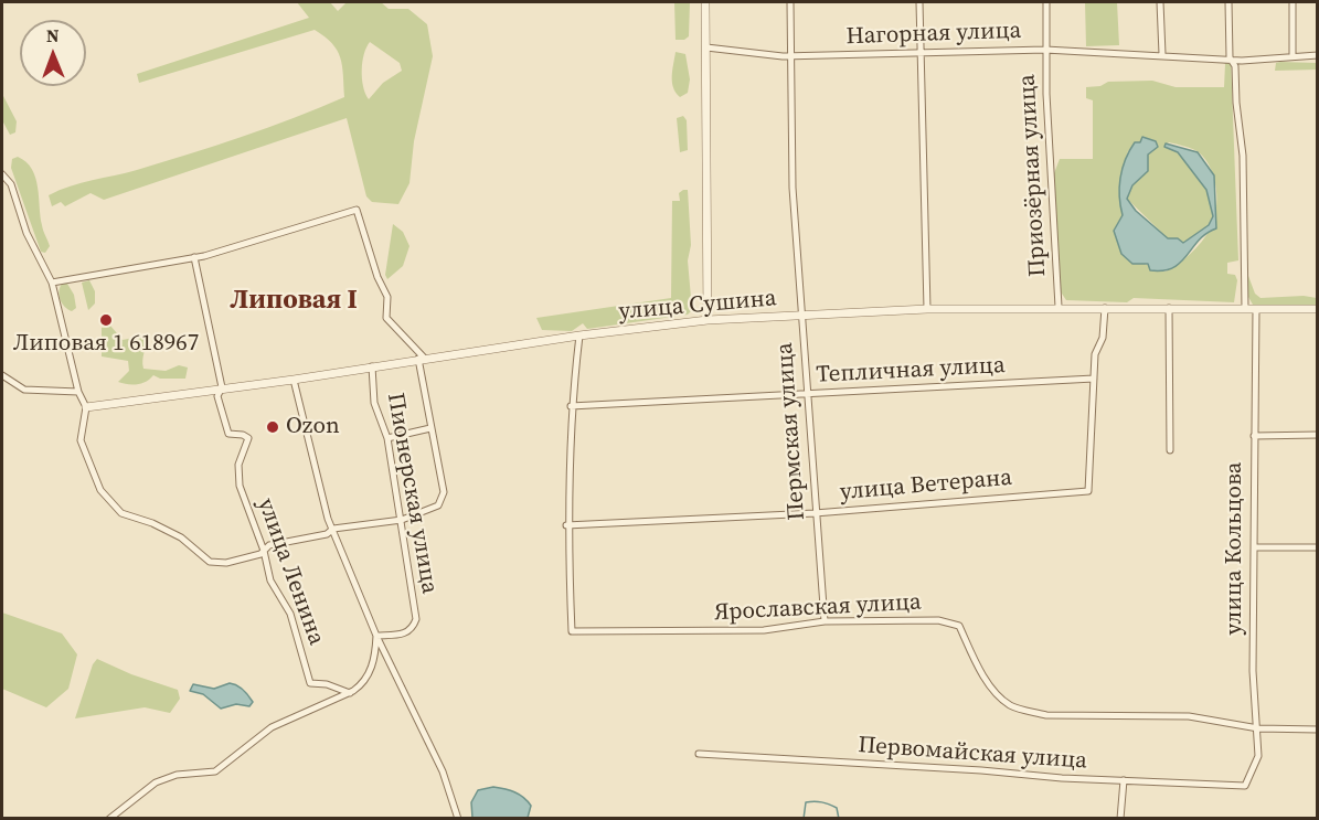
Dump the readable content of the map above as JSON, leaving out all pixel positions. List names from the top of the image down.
{
  "streets": {
    "street": [
      "Нагорная улица",
      "Приозёрная улица",
      "улица Сушина",
      "Тепличная улица",
      "Пермская улица",
      "улица Ветерана",
      "Пионерская улица",
      "улица Кольцова",
      "улица Ленина",
      "Ярославская улица",
      "Первомайская улица"
    ]
  },
  "crossings": [
    ["Нагорная улица", "Приозёрная улица"],
    ["Нагорная улица", "Пермская улица"],
    ["Приозёрная улица", "улица Сушина"],
    ["улица Сушина", "Пермская улица"],
    ["улица Сушина", "Пионерская улица"],
    ["улица Сушина", "улица Кольцова"],
    ["улица Сушина", "улица Ленина"],
    ["Тепличная улица", "Пермская улица"],
    ["Тепличная улица", "улица Ветерана"],
    ["Пермская улица", "улица Ветерана"],
    ["Пермская улица", "Ярославская улица"],
    ["улица Ветерана", "Ярославская улица"],
    ["улица Кольцова", "Ярославская улица"],
    ["улица Кольцова", "Первомайская улица"]
  ],
  "districts": ["Липовая I"],
  "places": ["Липовая 1 618967", "Ozon"],
  "north": "top"
}
